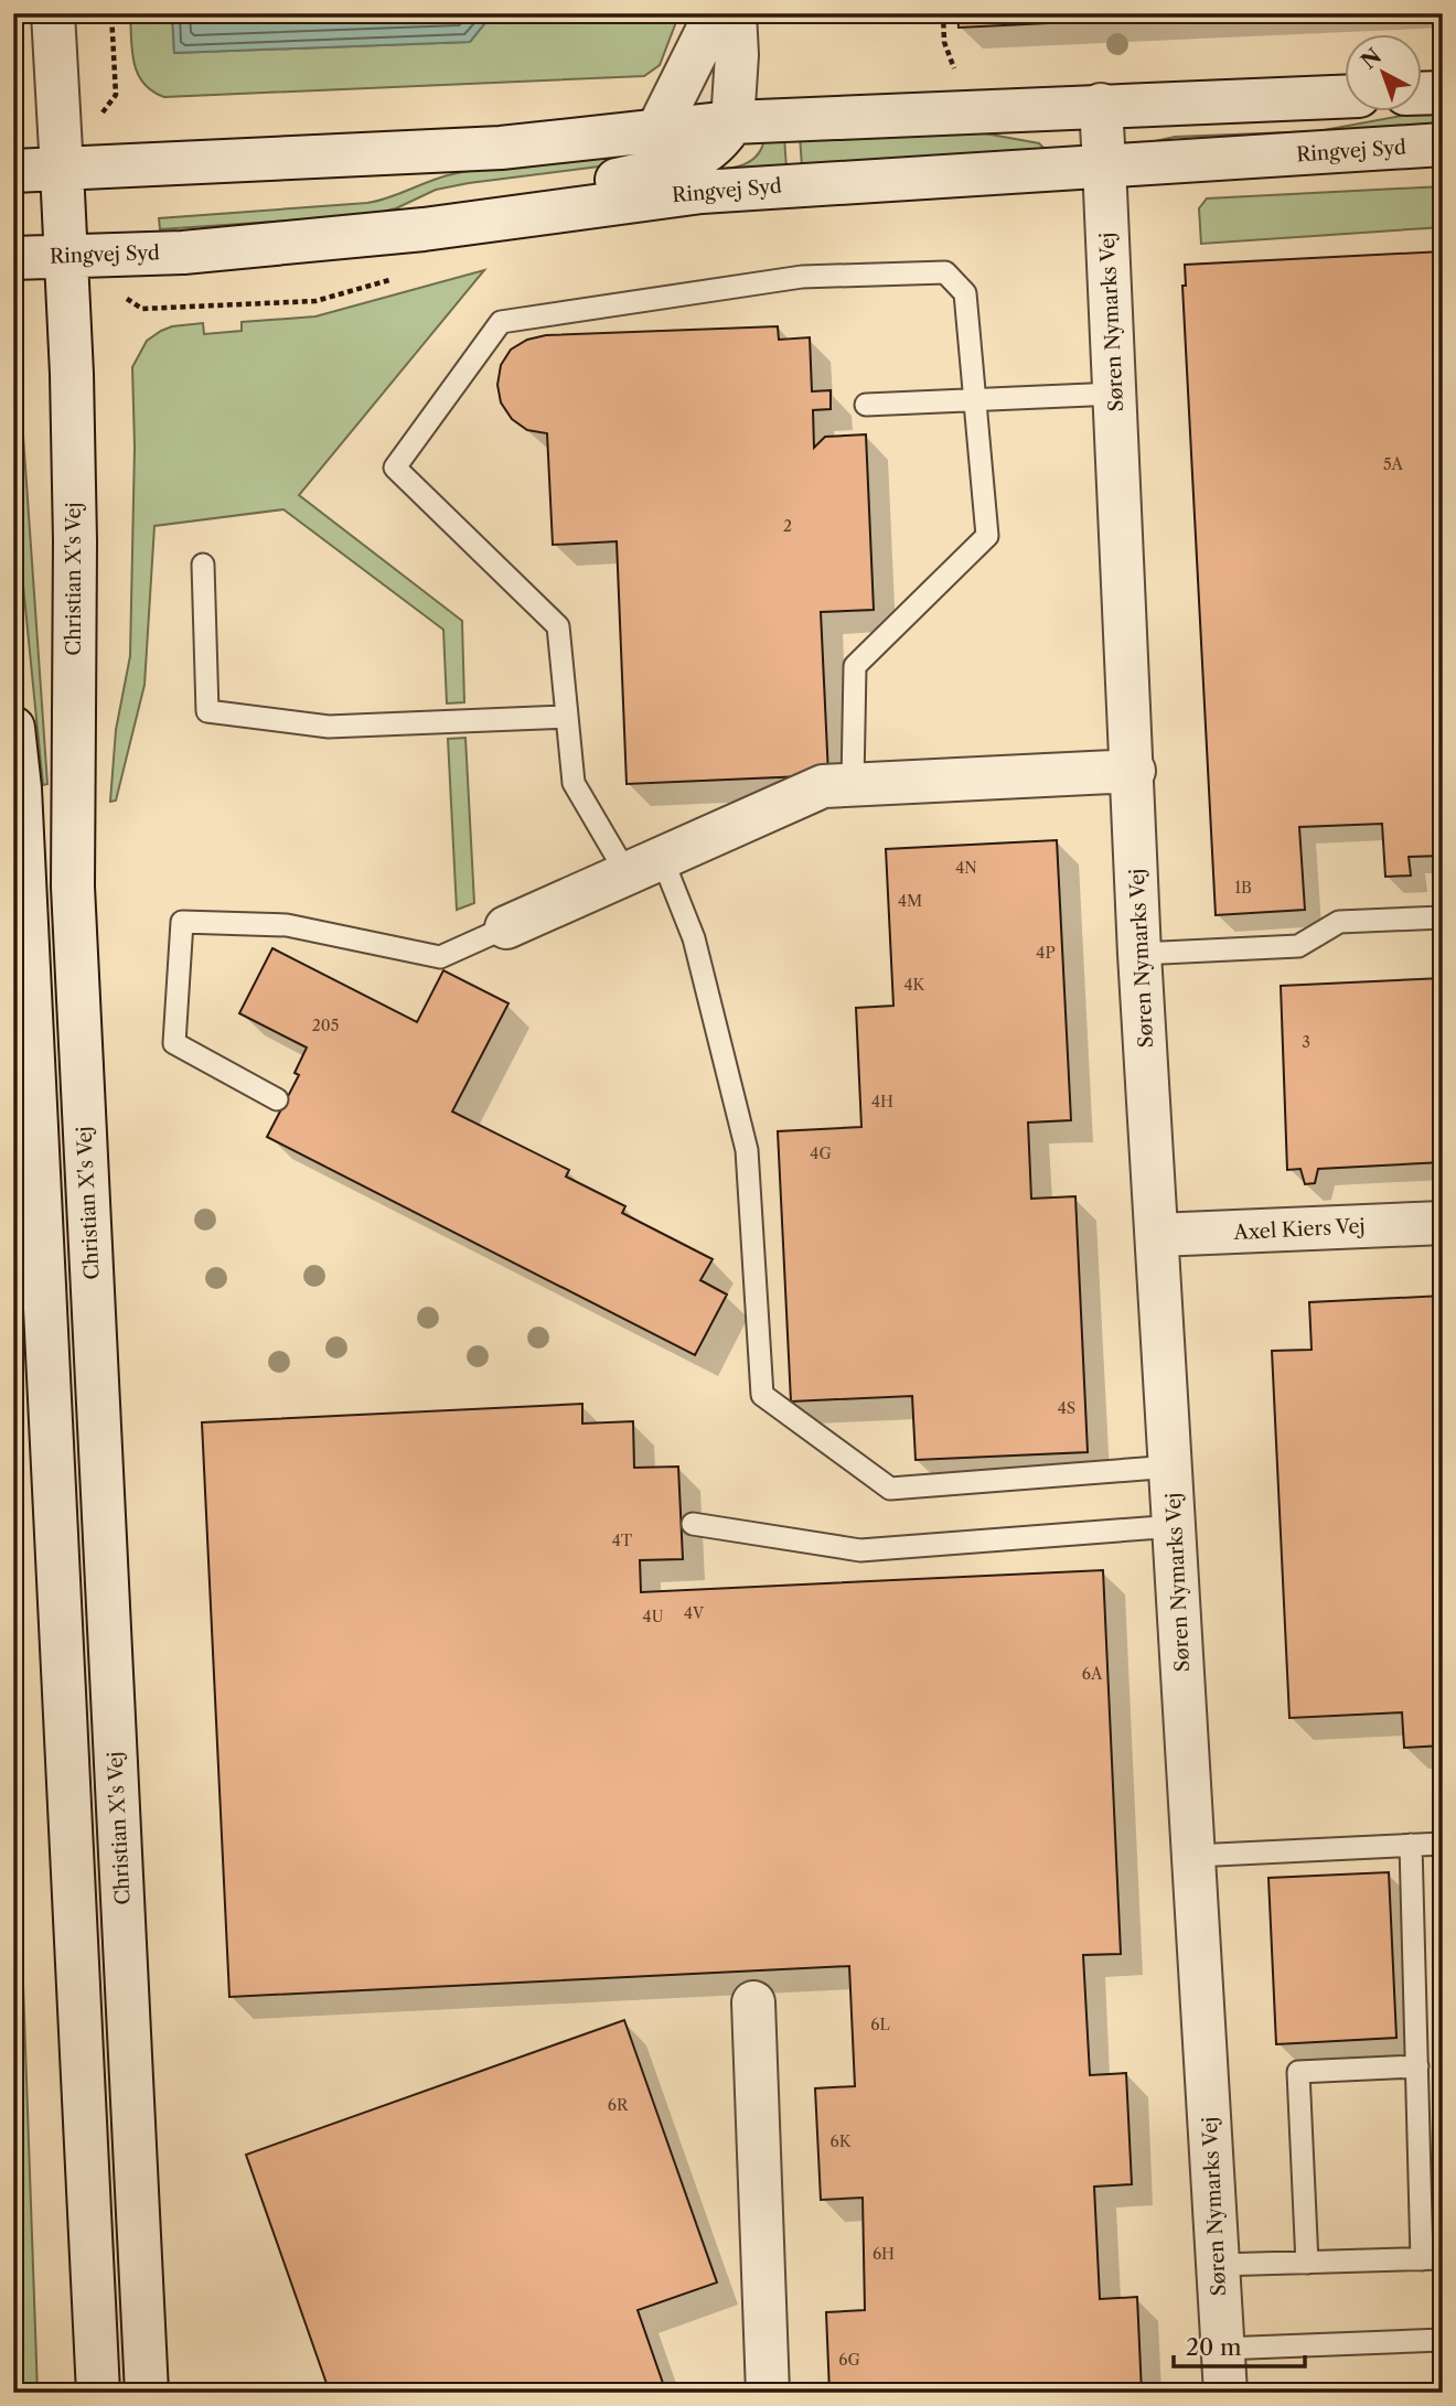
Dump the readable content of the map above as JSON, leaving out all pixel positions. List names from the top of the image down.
{
  "streets": {
    "main road": [
      "Ringvej Syd",
      "Søren Nymarks Vej",
      "Christian X's Vej",
      "Axel Kiers Vej"
    ]
  },
  "crossings": [
    ["Ringvej Syd", "Søren Nymarks Vej"],
    ["Ringvej Syd", "Christian X's Vej"],
    ["Søren Nymarks Vej", "Axel Kiers Vej"]
  ],
  "house_numbers": [
    "5A",
    "2",
    "4N",
    "1B",
    "4M",
    "4P",
    "4K",
    "205",
    "3",
    "4H",
    "4G",
    "4S",
    "4T",
    "4V",
    "4U",
    "6A",
    "6L",
    "6R",
    "6K",
    "6H",
    "6G"
  ],
  "scale_bar": "20 m",
  "north": "top left"
}
